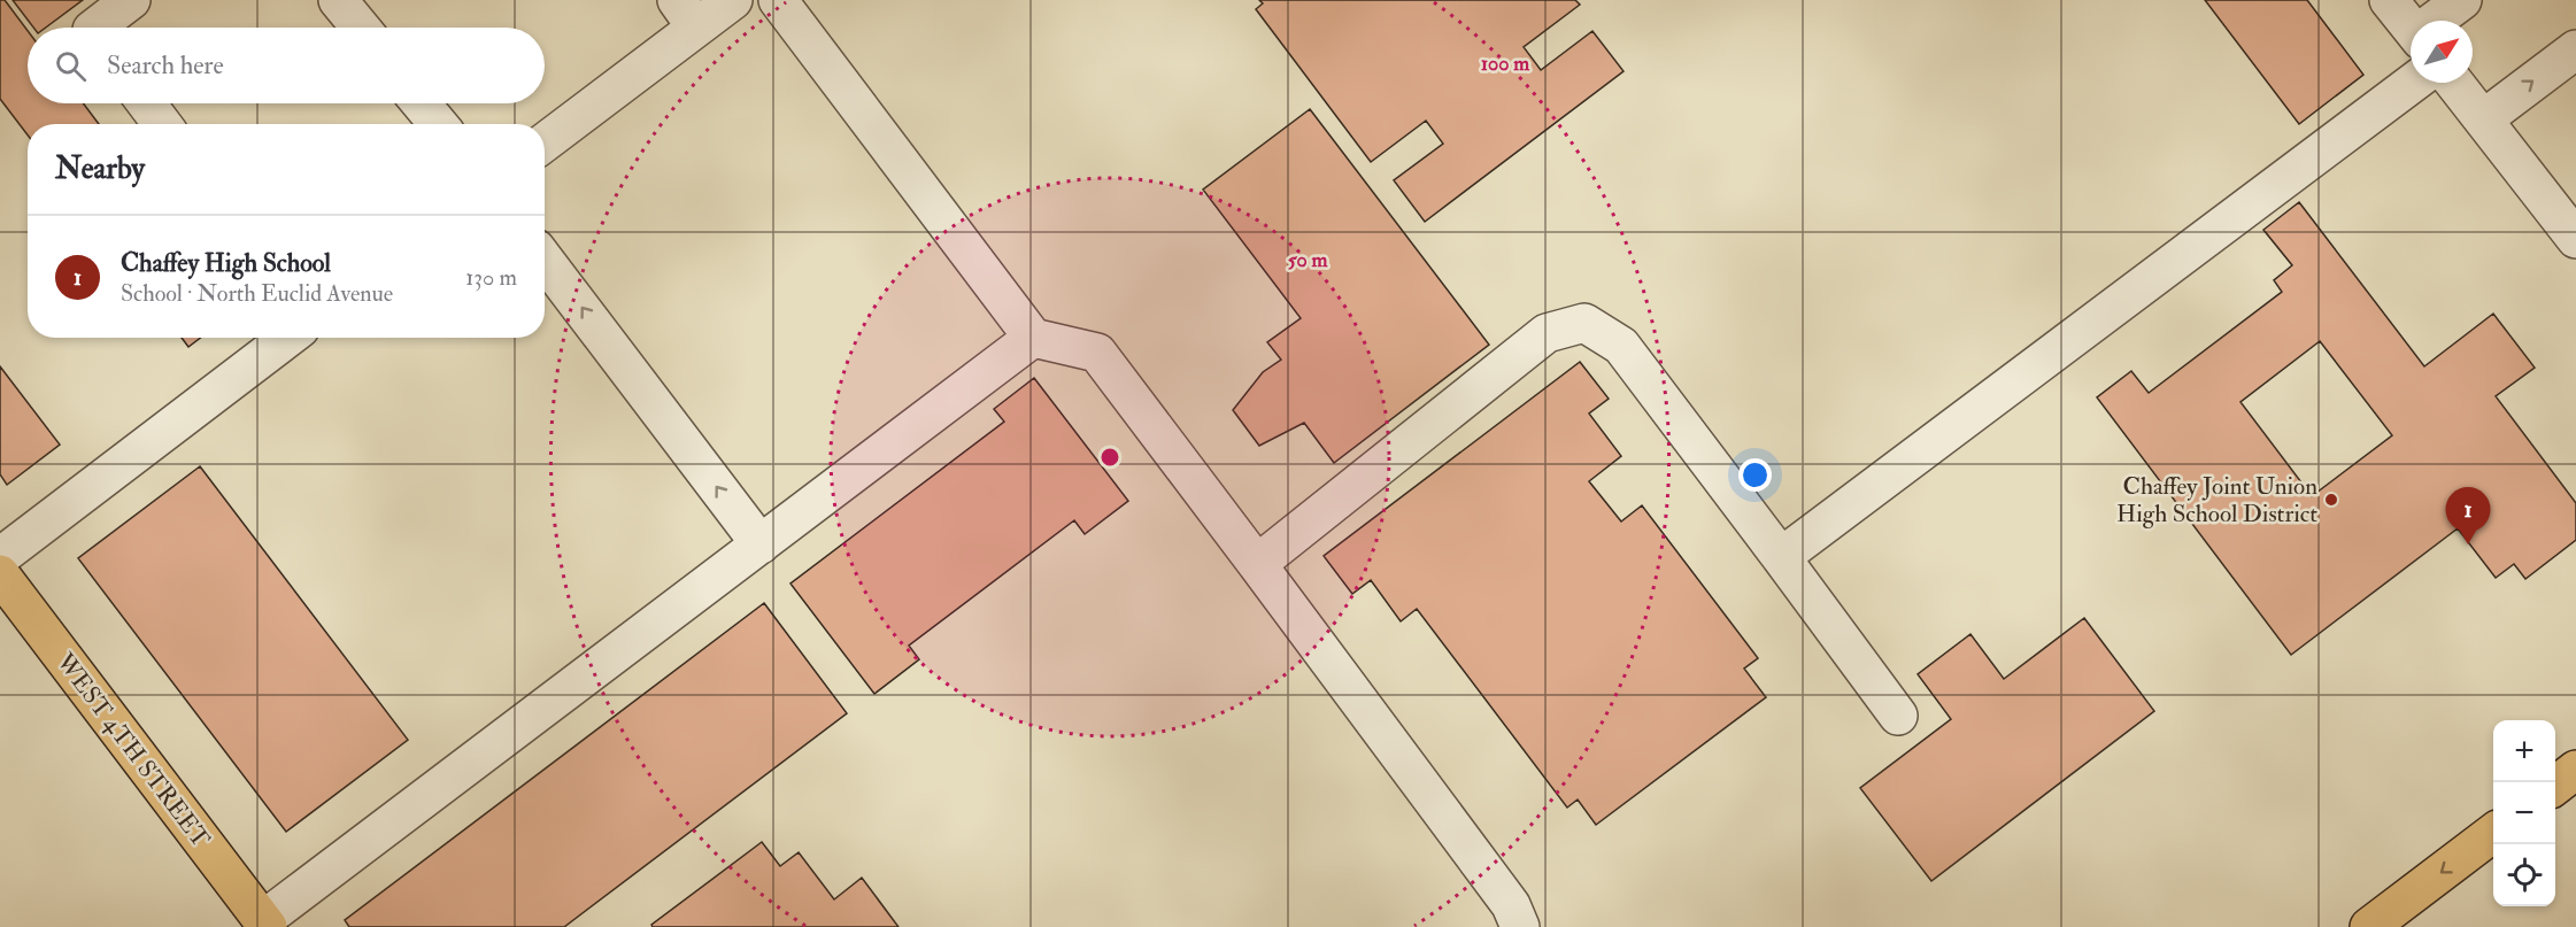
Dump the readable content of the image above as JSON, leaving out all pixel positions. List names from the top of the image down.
{
  "streets": {
    "main road": ["WEST 4TH STREET"]
  },
  "places": ["Chaffey Joint Union High School District"],
  "north": "top right",
  "page": {
    "search": "Search here",
    "heading": "Nearby",
    "list": [
      {
        "mark": "1",
        "name": "Chaffey High School",
        "note": "School · North Euclid Avenue",
        "value": "130 m"
      }
    ],
    "pins": "1",
    "map_buttons": ["+", "−"]
  },
  "rings": ["100 m", "50 m"]
}
